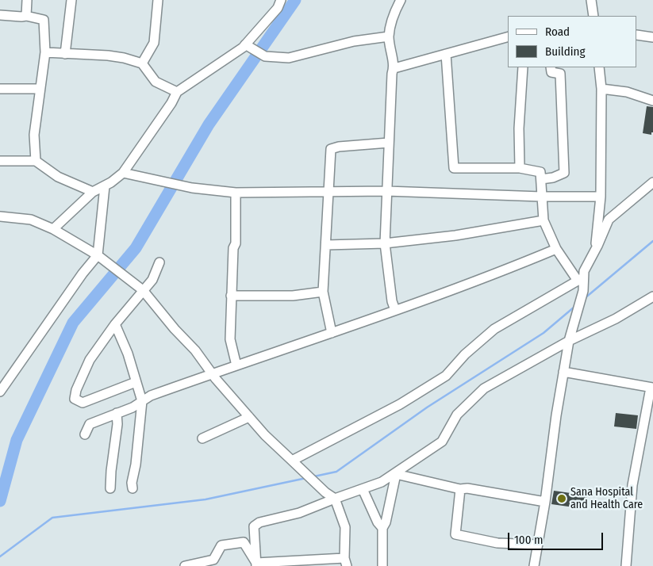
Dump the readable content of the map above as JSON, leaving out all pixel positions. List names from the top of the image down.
{
  "places": ["Sana Hospital and Health Care"],
  "legend": ["Road", "Building"],
  "scale_bar": "100 m"
}
